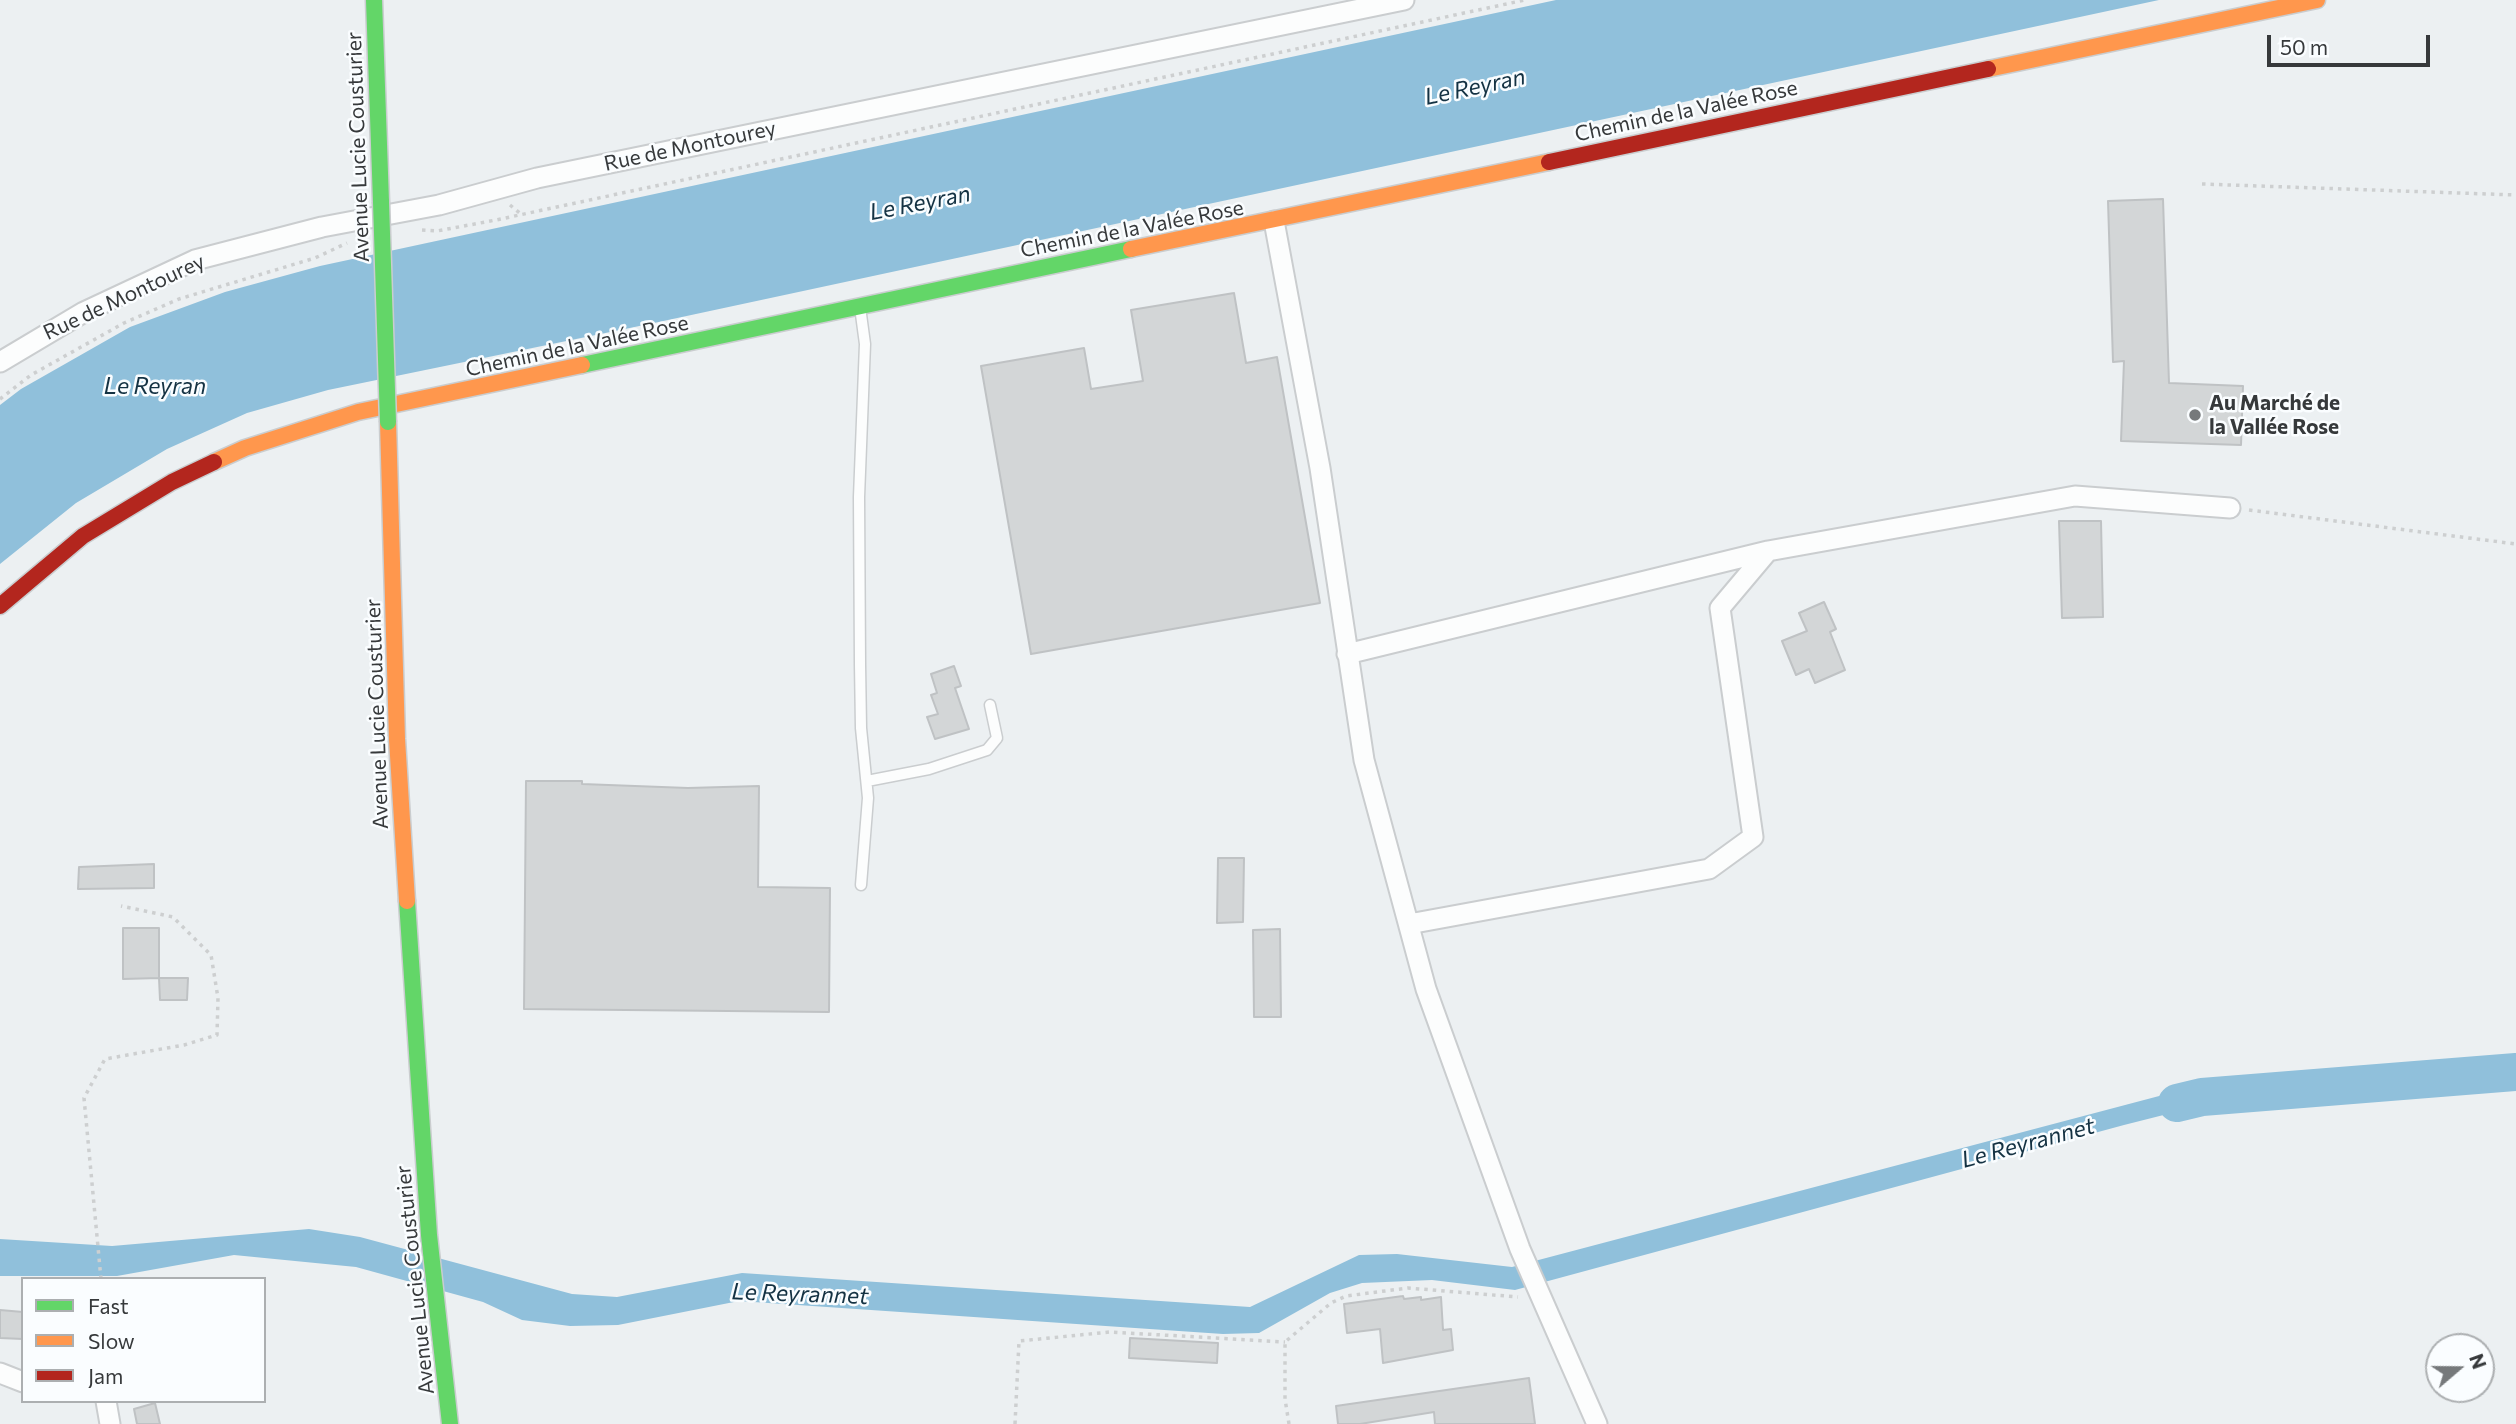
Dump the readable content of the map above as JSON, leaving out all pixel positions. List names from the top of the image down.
{
  "streets": {
    "street": ["Chemin de la Valée Rose", "Rue de Montourey", "Avenue Lucie Cousturier"]
  },
  "water": ["Le Reyran", "Le Reyrannet"],
  "places": ["Au Marché de la Vallée Rose"],
  "legend": ["Fast", "Slow", "Jam"],
  "scale_bar": "50 m",
  "north": "right"
}
